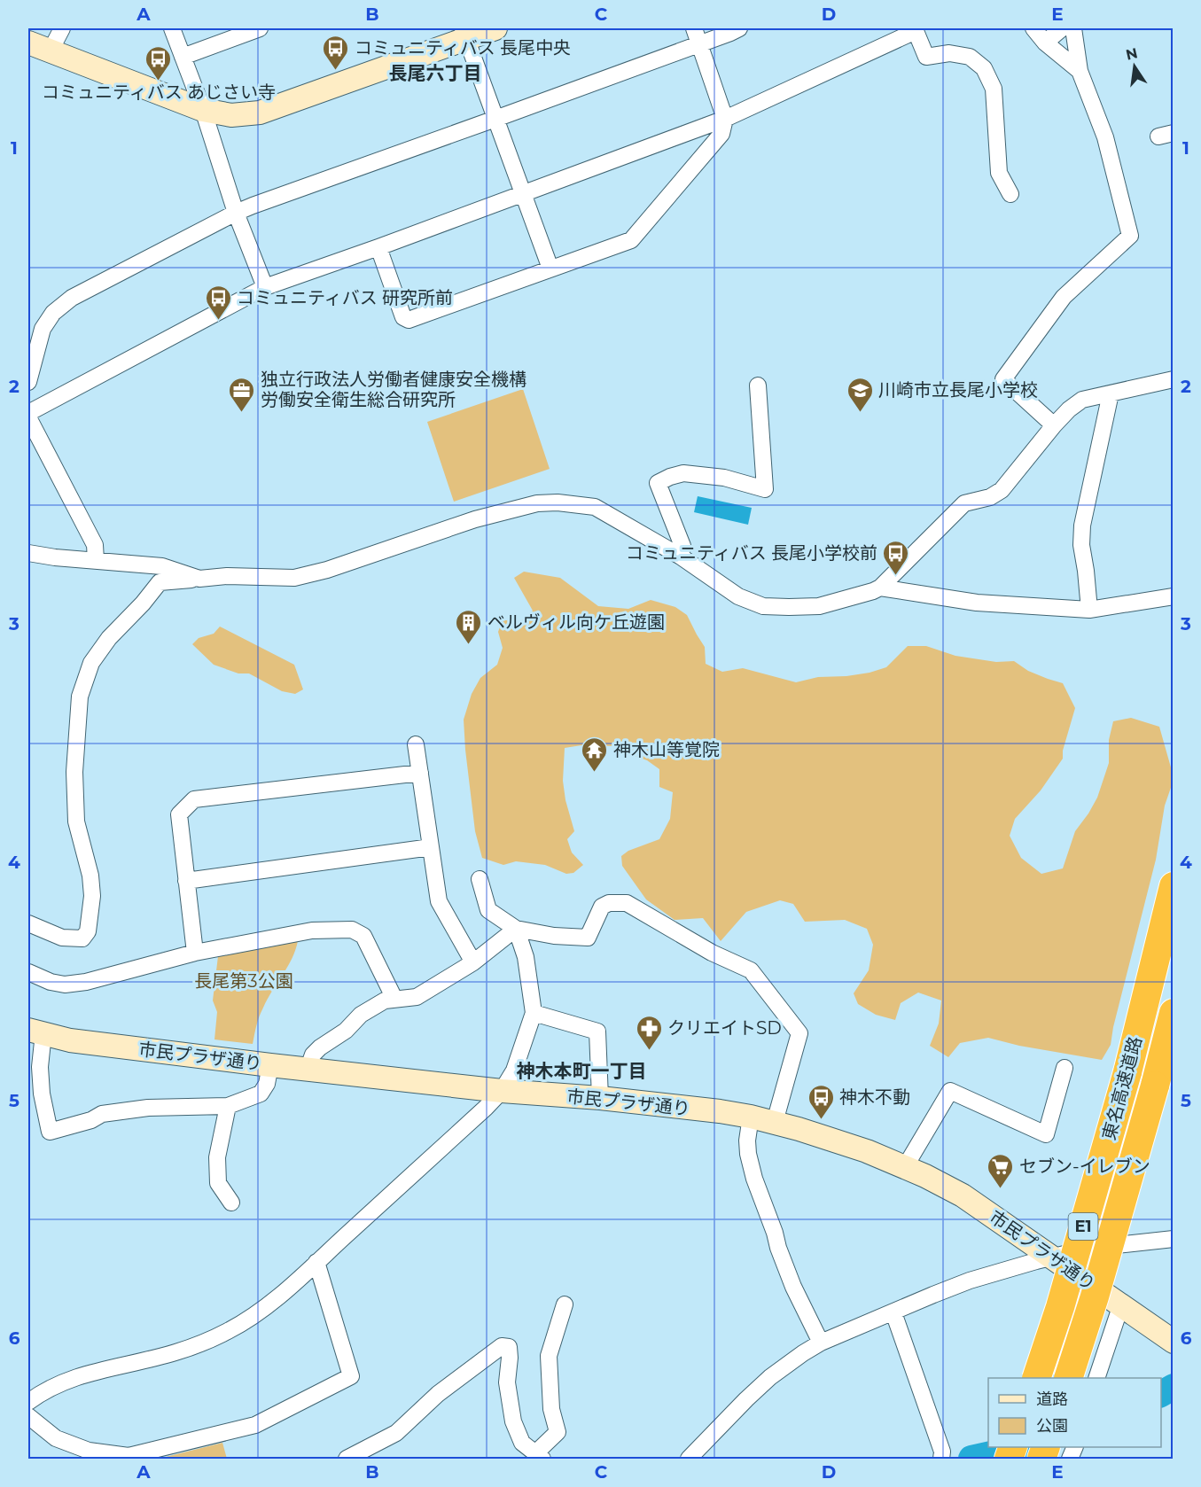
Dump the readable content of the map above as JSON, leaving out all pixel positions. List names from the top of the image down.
{
  "streets": {
    "highway": ["東名高速道路", "E1"],
    "street": ["市民プラザ通り"]
  },
  "districts": ["長尾六丁目", "神木本町一丁目"],
  "parks": ["長尾第3公園"],
  "places": {
    "bus stop": [
      "コミュニティバス 長尾中央",
      "コミュニティバス あじさい寺",
      "コミュニティバス 研究所前",
      "コミュニティバス 長尾小学校前",
      "神木不動"
    ],
    "office": ["独立行政法人労働者健康安全機構 労働安全衛生総合研究所"],
    "school or university": ["川崎市立長尾小学校"],
    "building": ["ベルヴィル向ケ丘遊園"],
    "temple": ["神木山等覚院"],
    "pharmacy": ["クリエイトSD"],
    "supermarket": ["セブン-イレブン"]
  },
  "legend": ["道路", "公園"],
  "north": "top",
  "grid": {
    "columns": [
      "A",
      "B",
      "C",
      "D",
      "E"
    ],
    "rows": [
      "1",
      "2",
      "3",
      "4",
      "5",
      "6"
    ]
  }
}
